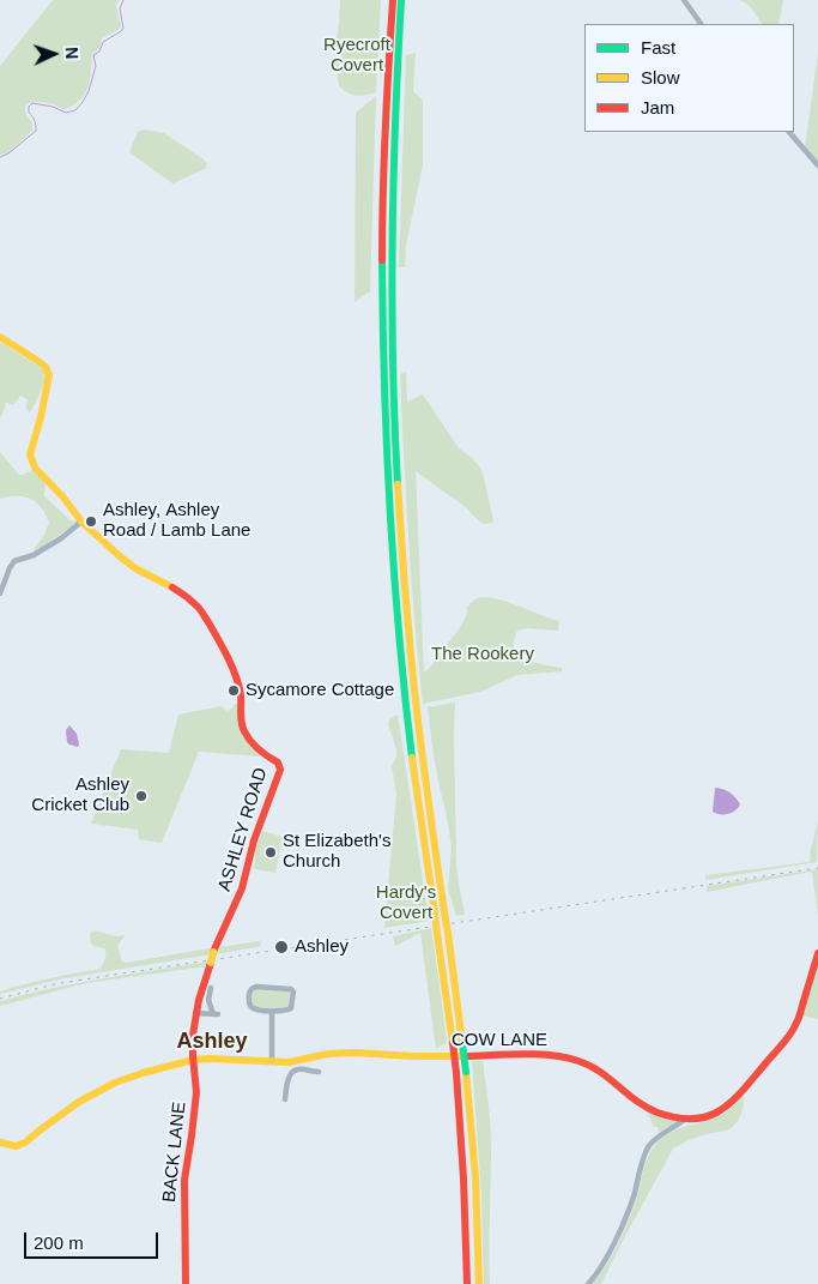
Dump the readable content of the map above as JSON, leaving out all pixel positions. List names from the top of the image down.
{
  "streets": {
    "main road": ["ASHLEY ROAD", "COW LANE", "BACK LANE"]
  },
  "crossings": [
    ["ASHLEY ROAD", "COW LANE"],
    ["ASHLEY ROAD", "BACK LANE"],
    ["COW LANE", "BACK LANE"]
  ],
  "districts": ["Ashley"],
  "parks": ["Ryecroft Covert", "The Rookery", "Hardy's Covert"],
  "places": [
    "Ashley, Ashley Road / Lamb Lane",
    "Sycamore Cottage",
    "Ashley Cricket Club",
    "St Elizabeth's Church",
    "Ashley"
  ],
  "legend": ["Fast", "Slow", "Jam"],
  "scale_bar": "200 m",
  "north": "right"
}
